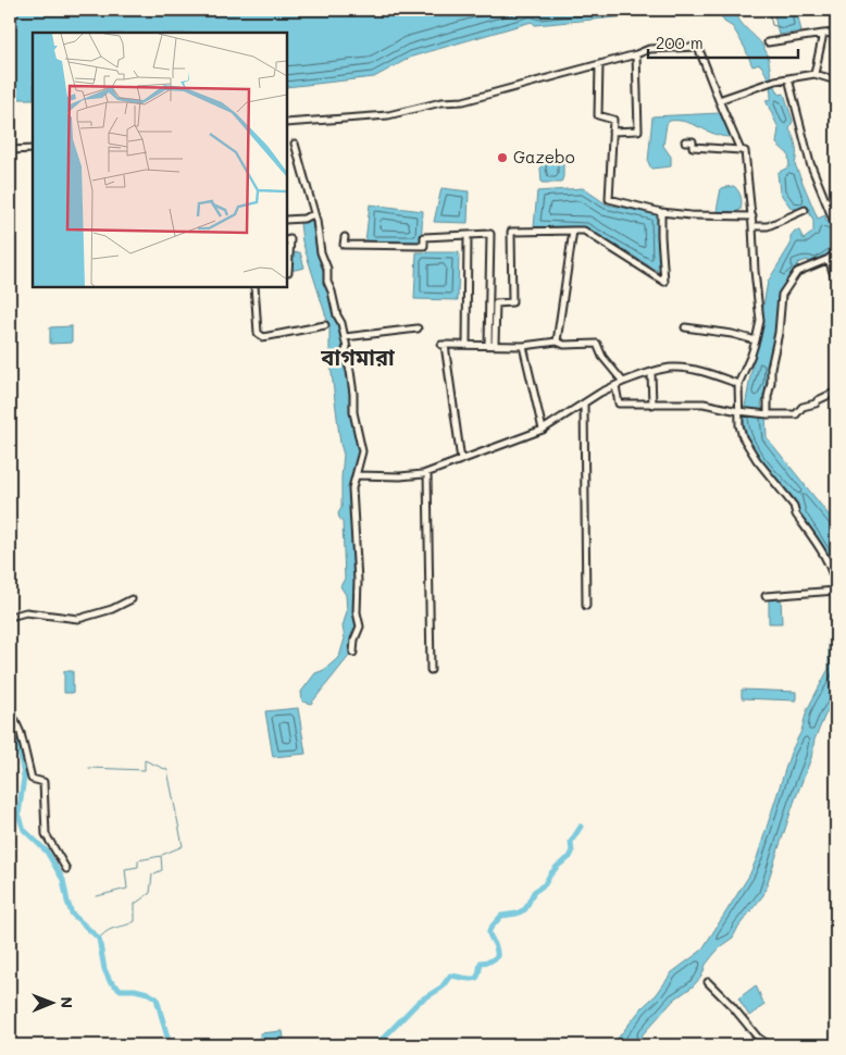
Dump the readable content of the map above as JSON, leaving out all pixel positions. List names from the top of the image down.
{
  "districts": ["বাগমারা"],
  "places": ["Gazebo"],
  "scale_bar": "200 m",
  "north": "right"
}
